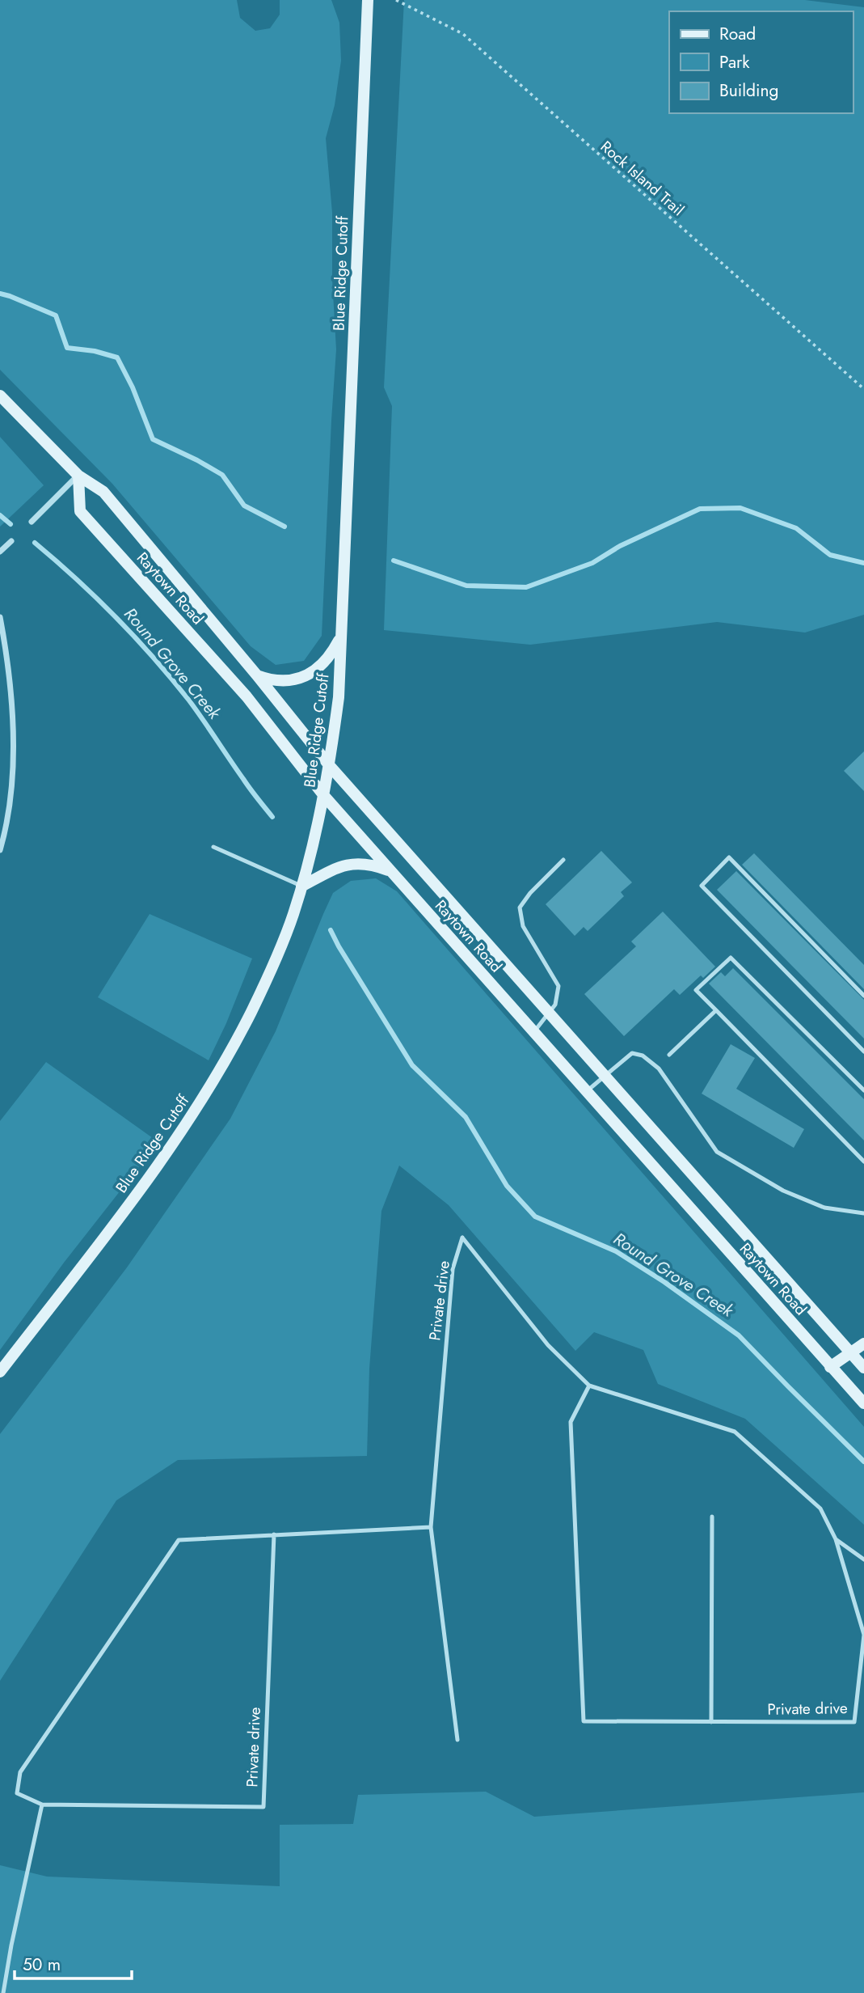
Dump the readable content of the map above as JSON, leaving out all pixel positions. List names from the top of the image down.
{
  "streets": {
    "main road": ["Blue Ridge Cutoff", "Raytown Road"],
    "lane": ["Private drive"],
    "path": ["Rock Island Trail"]
  },
  "crossings": [
    ["Blue Ridge Cutoff", "Raytown Road"]
  ],
  "water": ["Round Grove Creek"],
  "legend": ["Road", "Park", "Building"],
  "scale_bar": "50 m"
}
